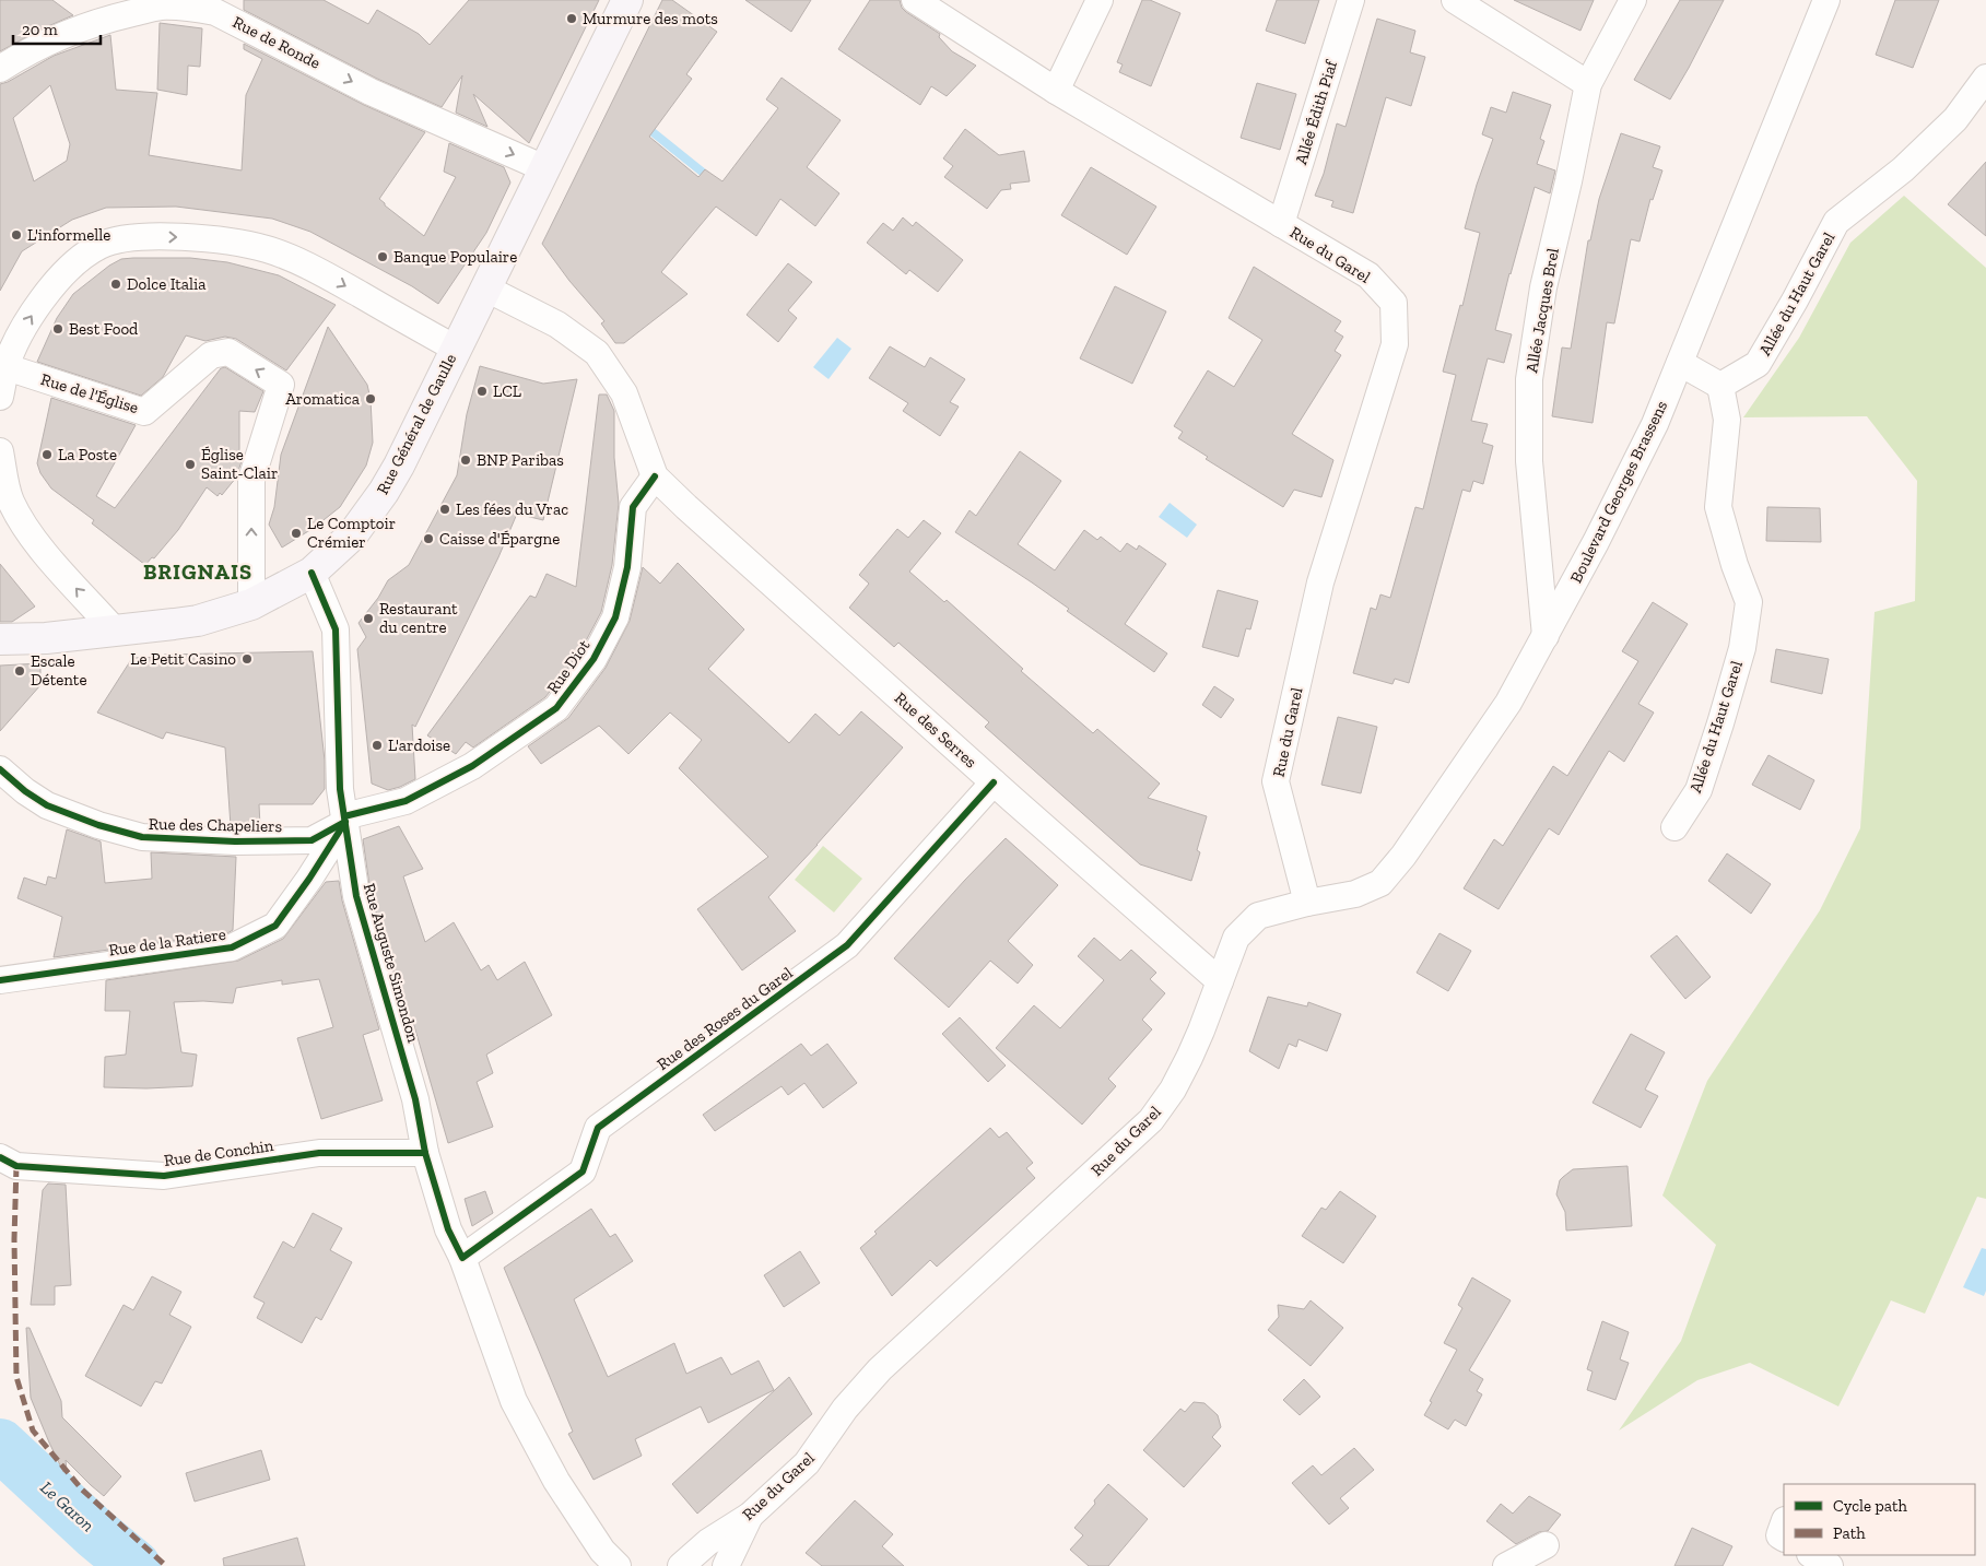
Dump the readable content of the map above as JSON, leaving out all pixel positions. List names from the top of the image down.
{
  "streets": {
    "street": [
      "Rue de Ronde",
      "Allée Édith Piaf",
      "Rue du Garel",
      "Allée du Haut Garel",
      "Allée Jacques Brel",
      "Rue de l'Église",
      "Rue Général de Gaulle",
      "Boulevard Georges Brassens",
      "Rue Diot",
      "Rue des Serres",
      "Rue des Chapeliers",
      "Rue de la Ratiere",
      "Rue Auguste Simondon",
      "Rue des Roses du Garel",
      "Rue de Conchin"
    ]
  },
  "crossings": [
    ["Rue de Ronde", "Rue Général de Gaulle"],
    ["Allée Édith Piaf", "Rue du Garel"],
    ["Rue du Garel", "Boulevard Georges Brassens"],
    ["Rue du Garel", "Rue des Serres"],
    ["Allée Jacques Brel", "Boulevard Georges Brassens"],
    ["Rue de l'Église", "Rue Général de Gaulle"],
    ["Rue Général de Gaulle", "Rue Auguste Simondon"],
    ["Rue Diot", "Rue des Serres"],
    ["Rue Diot", "Rue des Chapeliers"],
    ["Rue Diot", "Rue de la Ratiere"],
    ["Rue Diot", "Rue Auguste Simondon"],
    ["Rue des Serres", "Rue des Roses du Garel"],
    ["Rue des Chapeliers", "Rue de la Ratiere"],
    ["Rue des Chapeliers", "Rue Auguste Simondon"],
    ["Rue de la Ratiere", "Rue Auguste Simondon"],
    ["Rue Auguste Simondon", "Rue des Roses du Garel"],
    ["Rue Auguste Simondon", "Rue de Conchin"]
  ],
  "one_way": ["Rue de Ronde"],
  "districts": ["BRIGNAIS"],
  "water": ["Le Garon"],
  "places": [
    "Murmure des mots",
    "L'informelle",
    "Banque Populaire",
    "Dolce Italia",
    "Best Food",
    "LCL",
    "Aromatica",
    "La Poste",
    "BNP Paribas",
    "Église Saint-Clair",
    "Les fées du Vrac",
    "Le Comptoir Crémier",
    "Caisse d'Épargne",
    "Restaurant du centre",
    "Le Petit Casino",
    "Escale Détente",
    "L'ardoise"
  ],
  "legend": ["Cycle path", "Path"],
  "scale_bar": "20 m"
}
